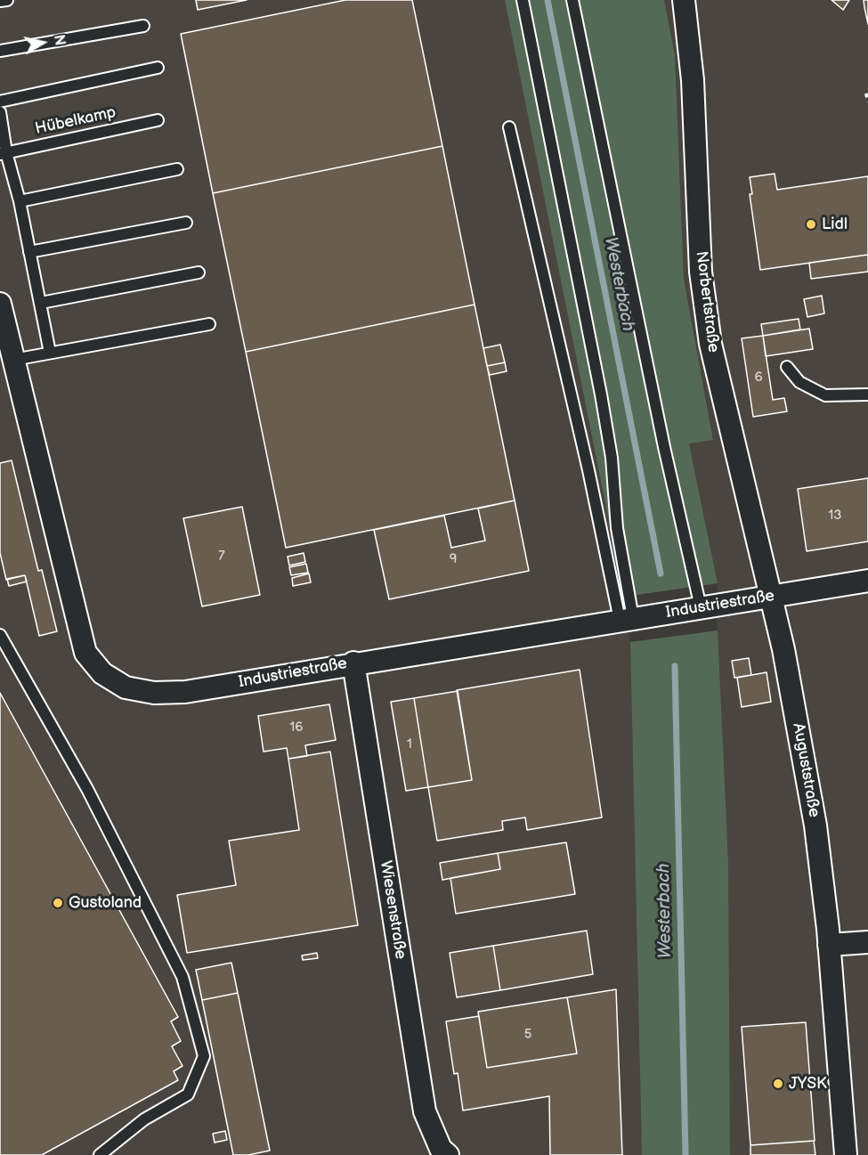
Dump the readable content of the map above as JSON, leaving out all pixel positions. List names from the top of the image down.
{
  "streets": {
    "street": [
      "Norbertstraße",
      "Industriestraße",
      "Auguststraße",
      "Wiesenstraße"
    ],
    "lane": ["Hübelkamp"]
  },
  "crossings": [
    ["Norbertstraße", "Industriestraße"],
    ["Norbertstraße", "Auguststraße"],
    ["Industriestraße", "Auguststraße"],
    ["Industriestraße", "Wiesenstraße"]
  ],
  "water": ["Westerbach"],
  "places": ["Lidl", "Gustoland", "JYSK"],
  "house_numbers": [
    "6",
    "13",
    "7",
    "9",
    "16",
    "1",
    "5"
  ],
  "north": "right"
}
